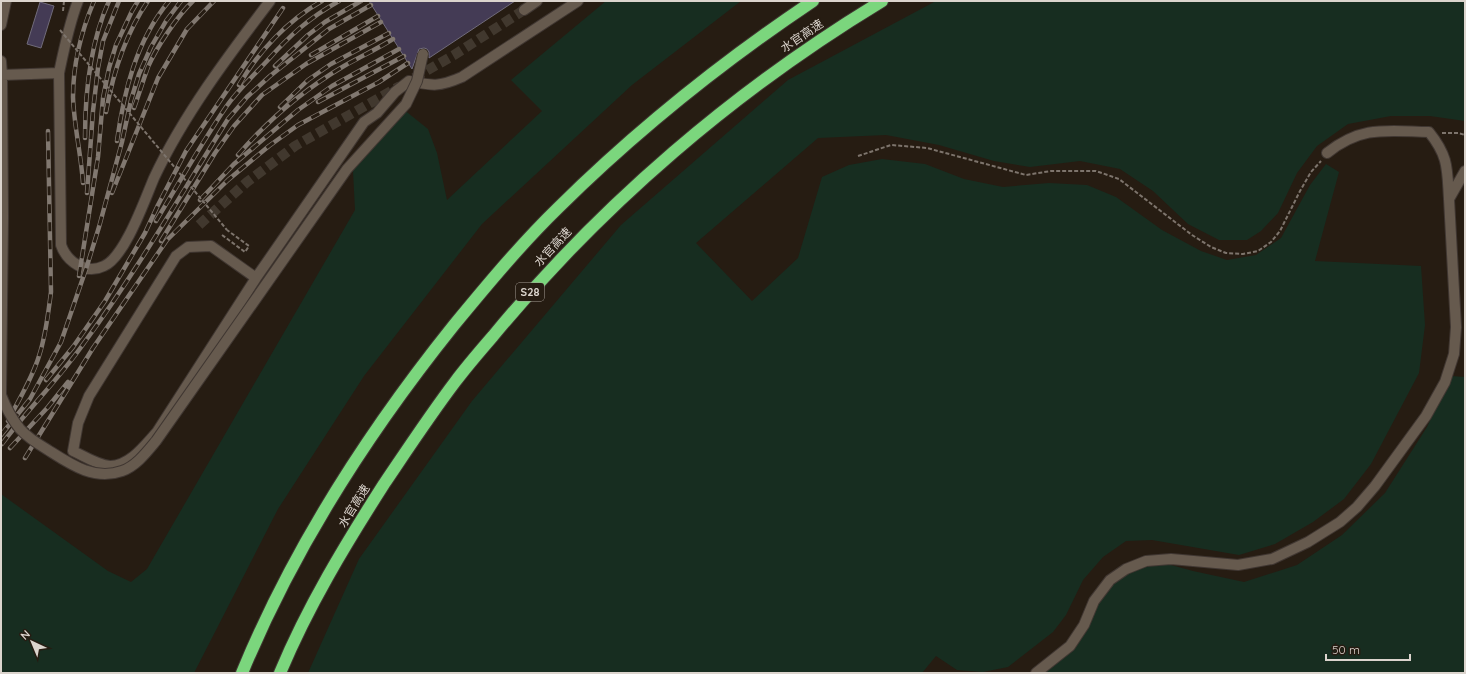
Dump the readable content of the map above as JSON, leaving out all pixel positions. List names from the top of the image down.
{
  "streets": {
    "highway": ["水官高速", "S28"]
  },
  "scale_bar": "50 m",
  "north": "top left"
}
